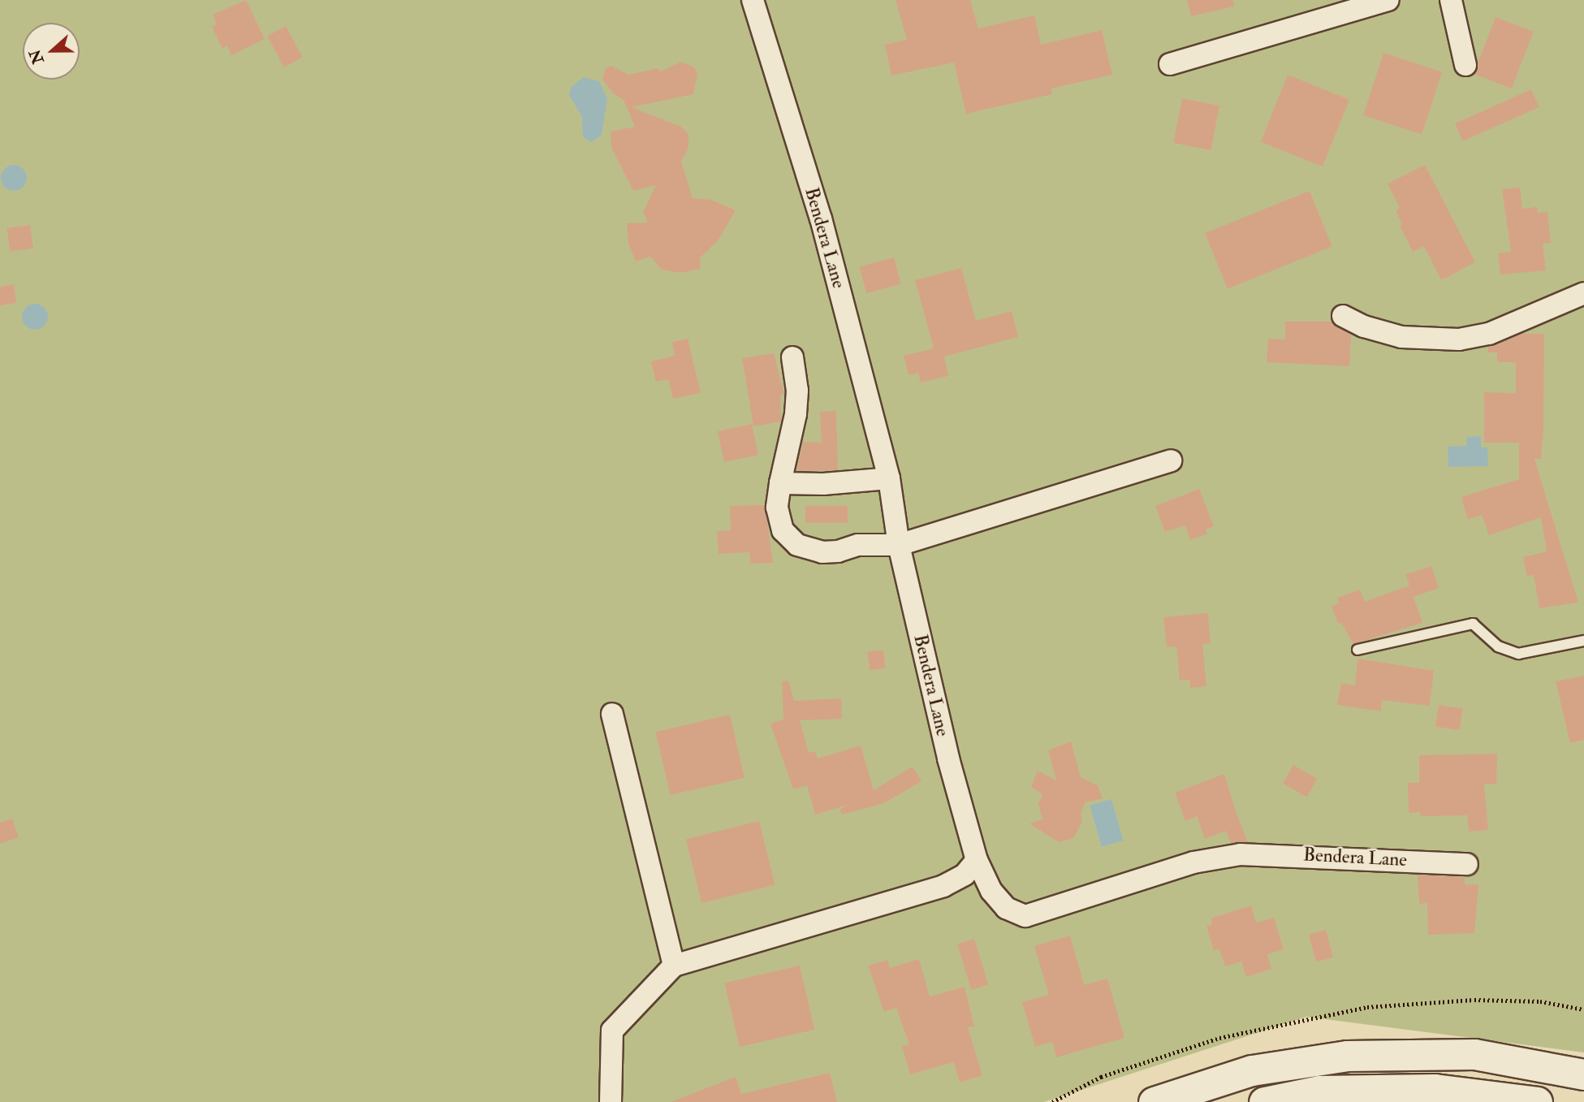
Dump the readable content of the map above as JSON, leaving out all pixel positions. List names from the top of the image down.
{
  "streets": {
    "street": ["Bendera Lane"]
  },
  "north": "left"
}
